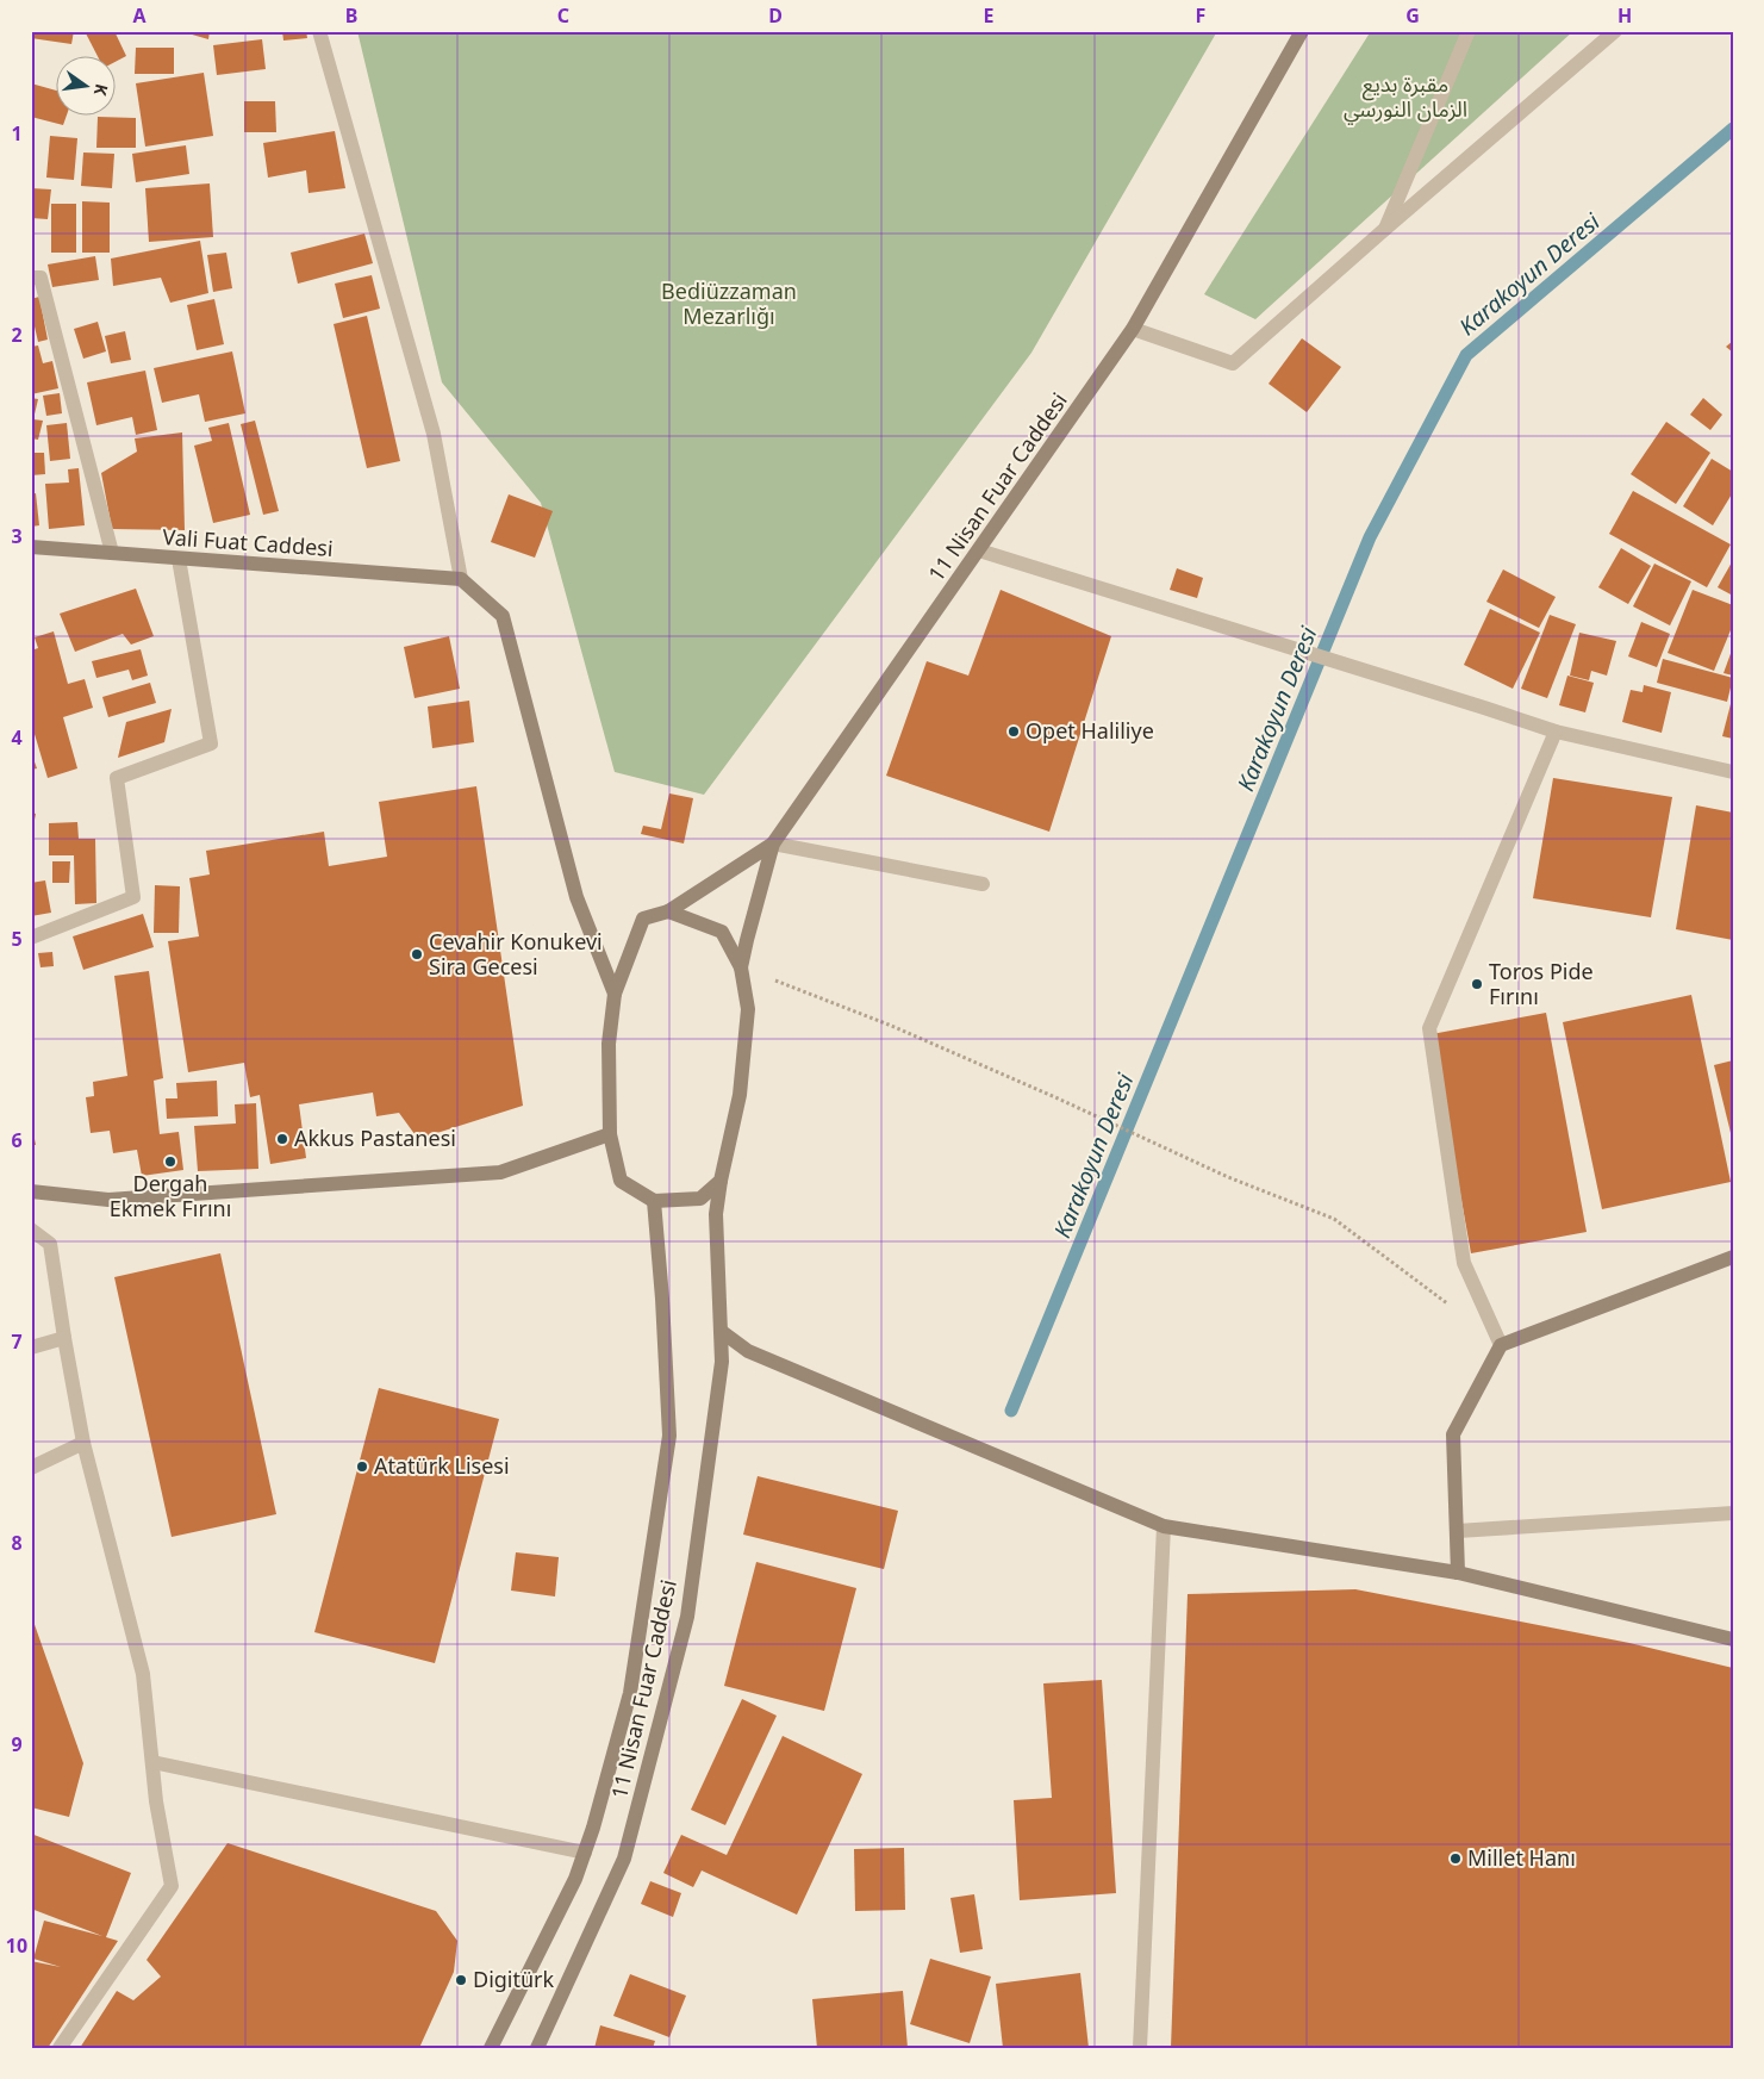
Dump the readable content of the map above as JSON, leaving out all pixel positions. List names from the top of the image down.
{
  "streets": {
    "main road": ["11 Nisan Fuar Caddesi", "Vali Fuat Caddesi"]
  },
  "water": ["Karakoyun Deresi"],
  "parks": ["مقبرة بديع الزمان النورسي", "Bediüzzaman Mezarlığı"],
  "places": [
    "Opet Haliliye",
    "Cevahir Konukevi Sira Gecesi",
    "Toros Pide Fırını",
    "Akkus Pastanesi",
    "Dergah Ekmek Fırını",
    "Atatürk Lisesi",
    "Millet Hanı",
    "Digitürk"
  ],
  "north": "right",
  "grid": {
    "columns": [
      "A",
      "B",
      "C",
      "D",
      "E",
      "F",
      "G",
      "H"
    ],
    "rows": [
      "1",
      "2",
      "3",
      "4",
      "5",
      "6",
      "7",
      "8",
      "9",
      "10"
    ]
  }
}
